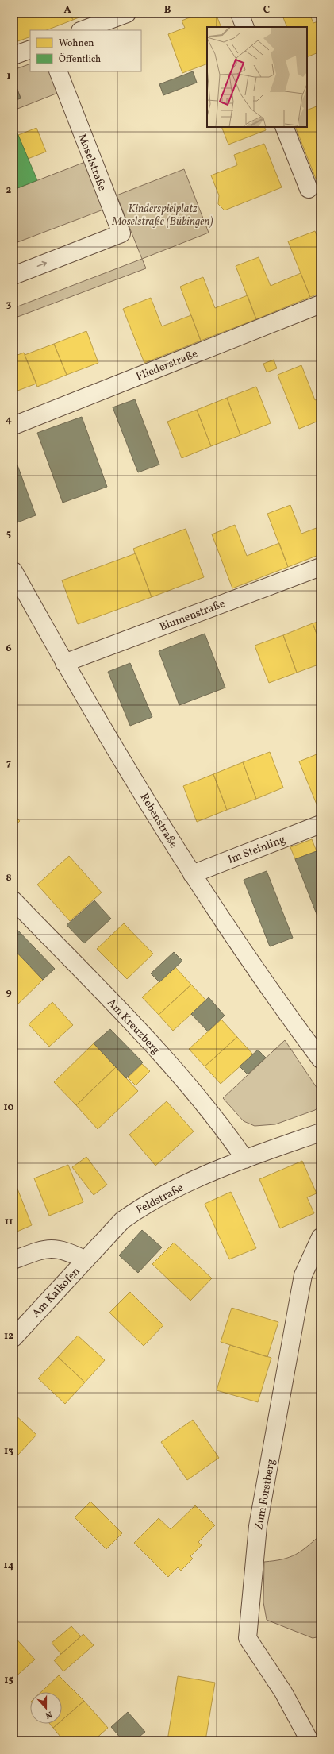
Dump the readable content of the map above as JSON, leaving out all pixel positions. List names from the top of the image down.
{
  "streets": {
    "street": [
      "Moselstraße",
      "Fliederstraße",
      "Blumenstraße",
      "Rebenstraße",
      "Im Steinling",
      "Am Kreuzberg",
      "Feldstraße",
      "Am Kalkofen",
      "Zum Forstberg"
    ]
  },
  "crossings": [
    ["Blumenstraße", "Rebenstraße"],
    ["Rebenstraße", "Im Steinling"],
    ["Am Kreuzberg", "Feldstraße"],
    ["Feldstraße", "Am Kalkofen"]
  ],
  "parks": ["Kinderspielplatz Moselstraße (Bübingen)"],
  "legend": ["Wohnen", "Öffentlich"],
  "north": "bottom",
  "grid": {
    "columns": ["A", "B", "C"],
    "rows": [
      "1",
      "2",
      "3",
      "4",
      "5",
      "6",
      "7",
      "8",
      "9",
      "10",
      "11",
      "12",
      "13",
      "14",
      "15"
    ]
  }
}
